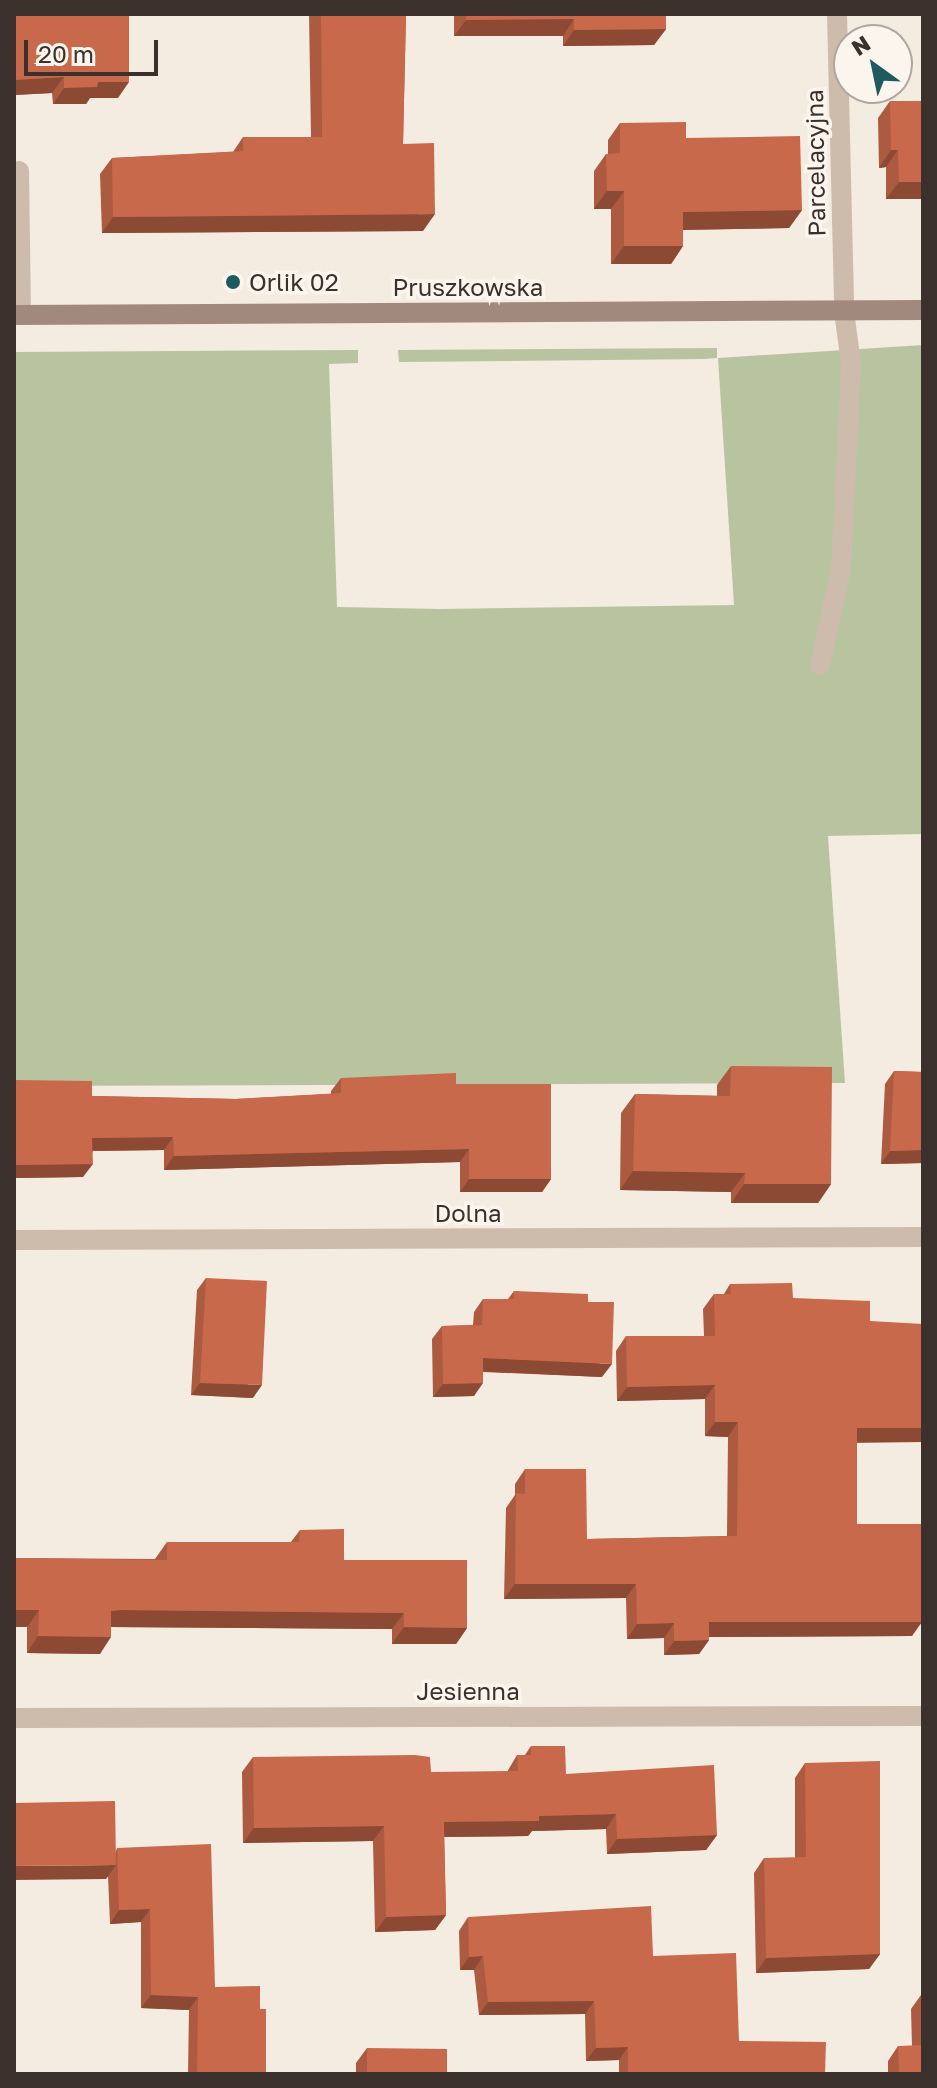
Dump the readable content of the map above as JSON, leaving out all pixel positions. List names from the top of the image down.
{
  "streets": {
    "street": [
      "Parcelacyjna",
      "Pruszkowska",
      "Dolna",
      "Jesienna"
    ]
  },
  "crossings": [
    ["Parcelacyjna", "Pruszkowska"]
  ],
  "places": ["Orlik 02"],
  "scale_bar": "20 m",
  "north": "top left"
}
